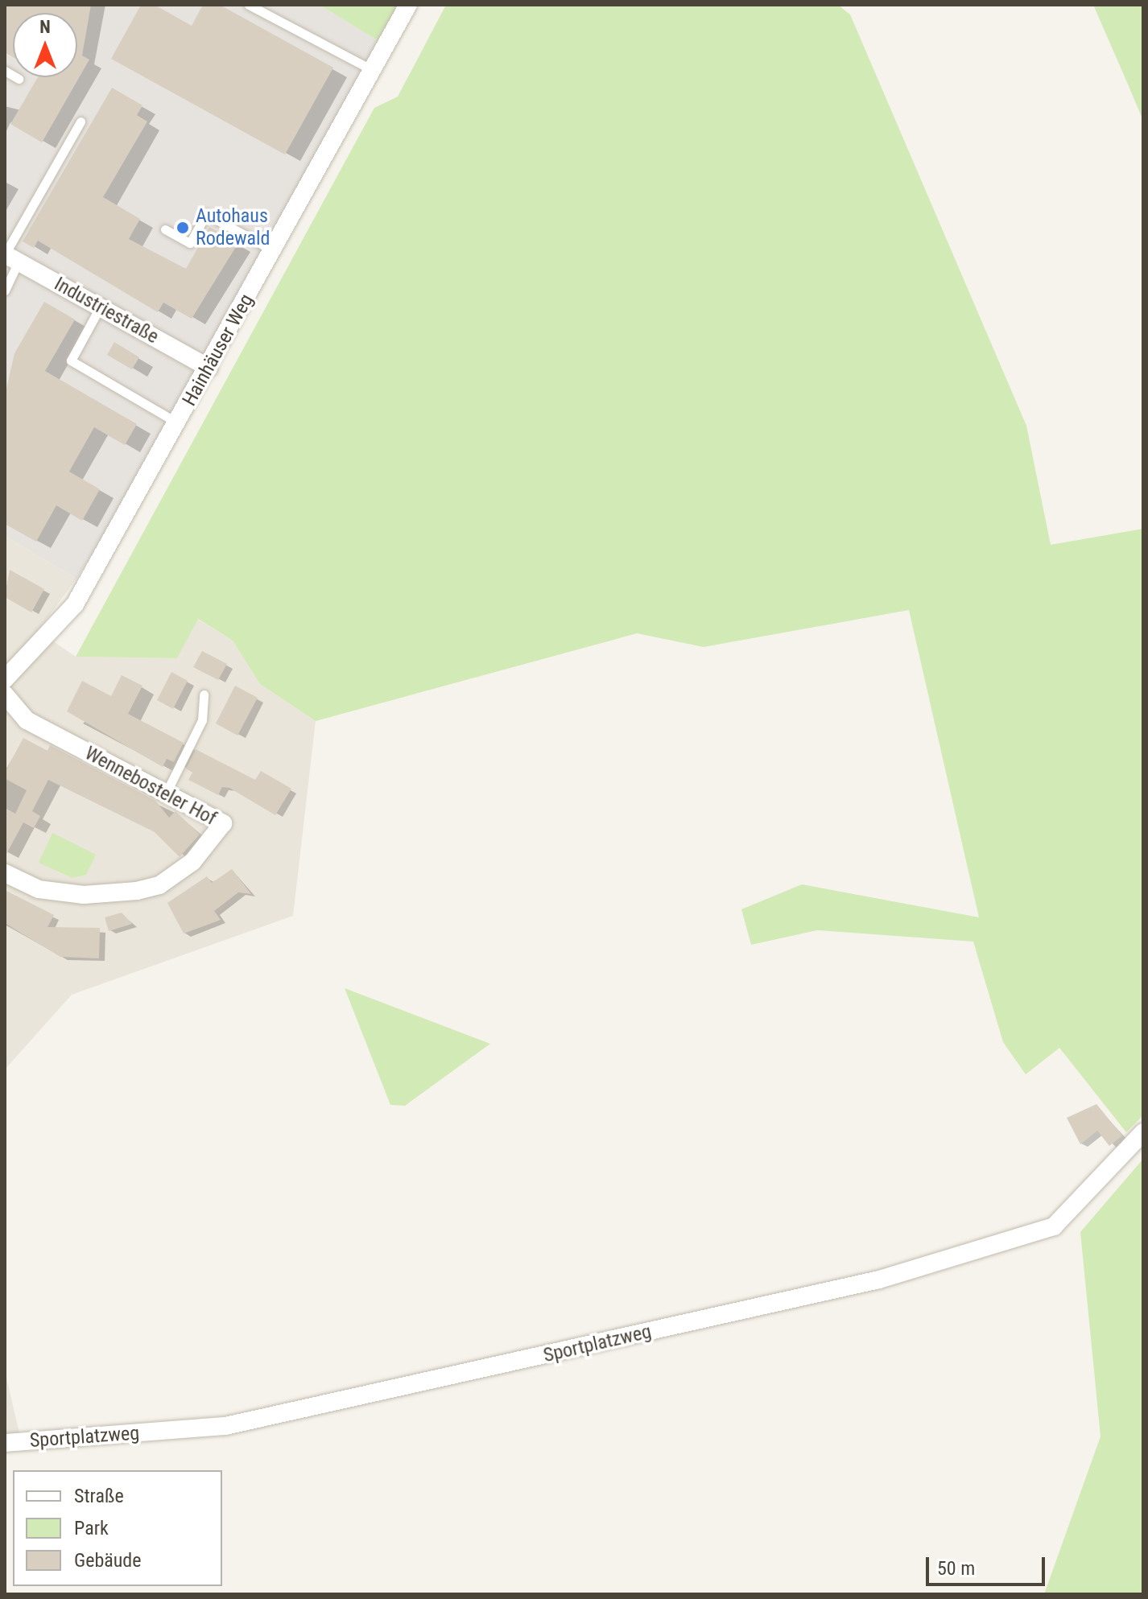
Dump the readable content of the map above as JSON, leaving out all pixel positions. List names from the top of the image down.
{
  "streets": {
    "street": [
      "Industriestraße",
      "Hainhäuser Weg",
      "Wennebosteler Hof",
      "Sportplatzweg"
    ]
  },
  "crossings": [
    ["Industriestraße", "Hainhäuser Weg"]
  ],
  "places": ["Autohaus Rodewald"],
  "legend": ["Straße", "Park", "Gebäude"],
  "scale_bar": "50 m",
  "north": "top"
}
